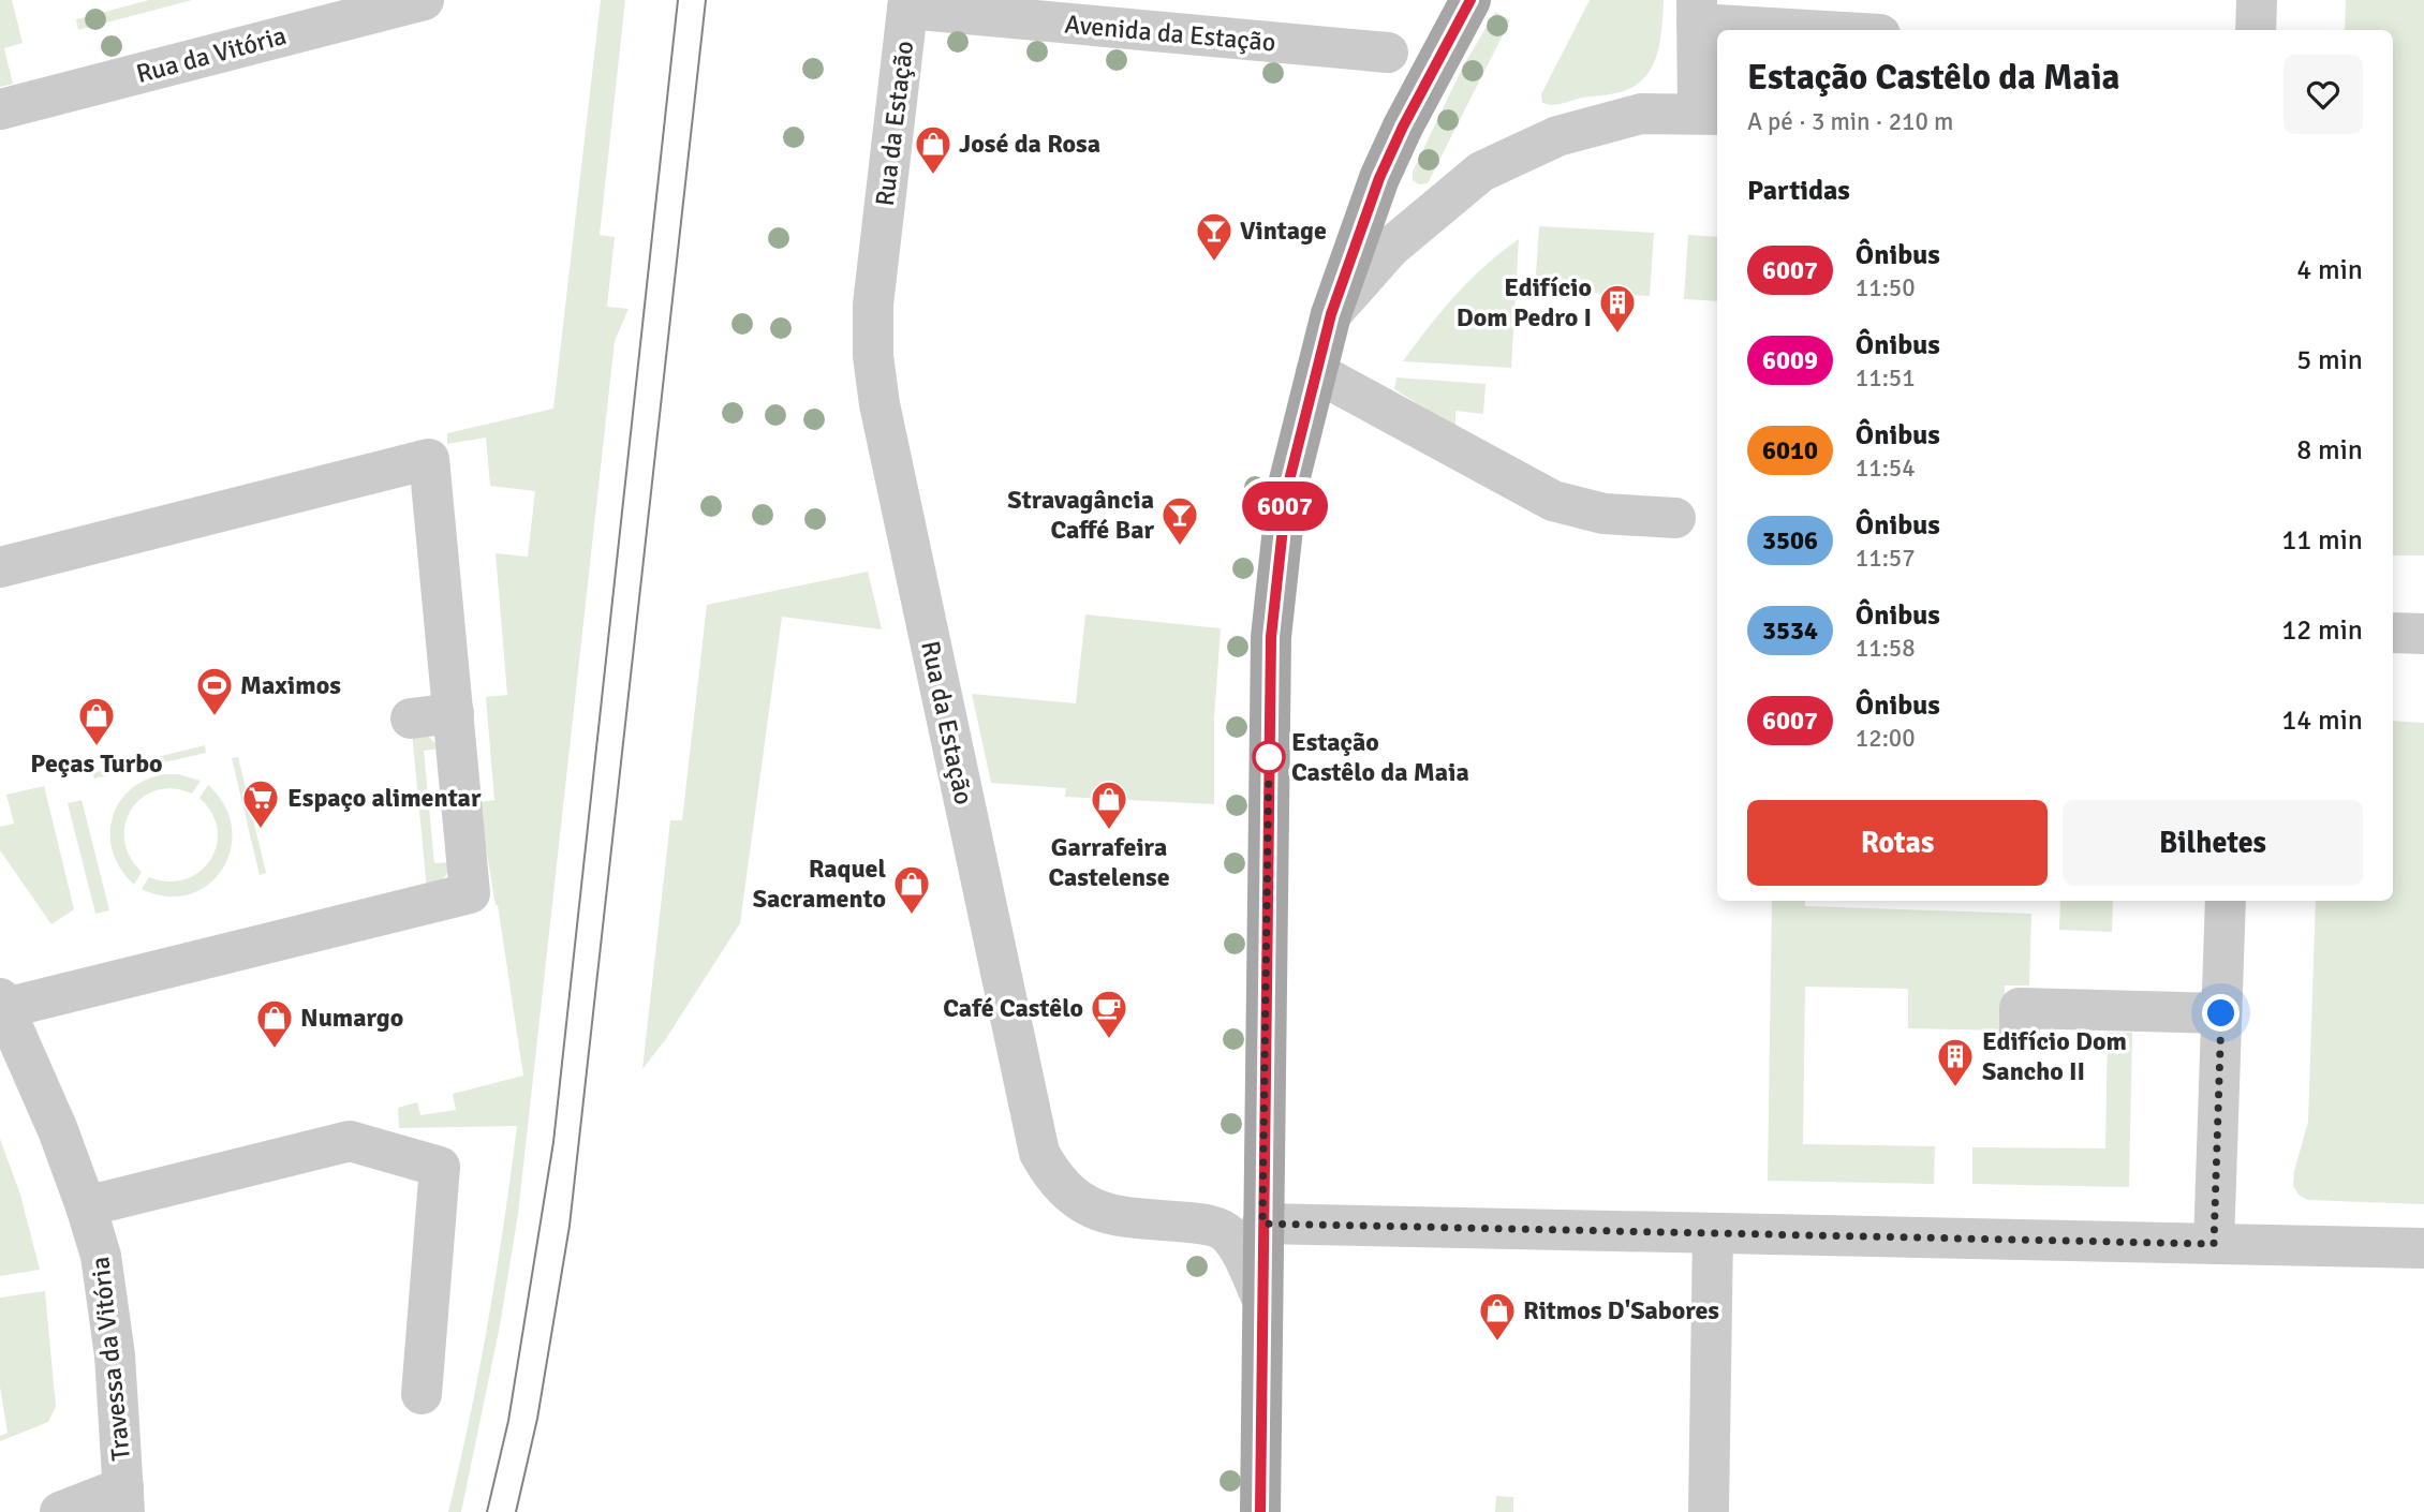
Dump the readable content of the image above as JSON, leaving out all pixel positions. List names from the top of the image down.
{
  "streets": {
    "street": [
      "Avenida da Estação",
      "Rua da Vitória",
      "Rua da Estação",
      "Travessa da Vitória"
    ]
  },
  "crossings": [
    ["Avenida da Estação", "Rua da Estação"]
  ],
  "places": {
    "shop": [
      "José da Rosa",
      "Peças Turbo",
      "Garrafeira Castelense",
      "Raquel Sacramento",
      "Numargo",
      "Ritmos D'Sabores"
    ],
    "bar": ["Vintage", "Stravagância Caffé Bar"],
    "building": ["Edifício Dom Pedro I", "Edifício Dom Sancho II"],
    "sports": ["Maximos"],
    "other": ["Estação Castêlo da Maia"],
    "supermarket": ["Espaço alimentar"],
    "cafe": ["Café Castêlo"]
  },
  "lines": ["bus line 6007"],
  "page": {
    "on_map": "6007",
    "heading": [
      ["Estação Castêlo da Maia", "A pé · 3 min · 210 m"],
      "Partidas"
    ],
    "list": [
      {
        "mark": "6007",
        "name": "Ônibus",
        "note": "11:50",
        "value": "4 min"
      },
      {
        "mark": "6009",
        "name": "Ônibus",
        "note": "11:51",
        "value": "5 min"
      },
      {
        "mark": "6010",
        "name": "Ônibus",
        "note": "11:54",
        "value": "8 min"
      },
      {
        "mark": "3506",
        "name": "Ônibus",
        "note": "11:57",
        "value": "11 min"
      },
      {
        "mark": "3534",
        "name": "Ônibus",
        "note": "11:58",
        "value": "12 min"
      },
      {
        "mark": "6007",
        "name": "Ônibus",
        "note": "12:00",
        "value": "14 min"
      }
    ],
    "buttons": ["Rotas", "Bilhetes"]
  }
}
